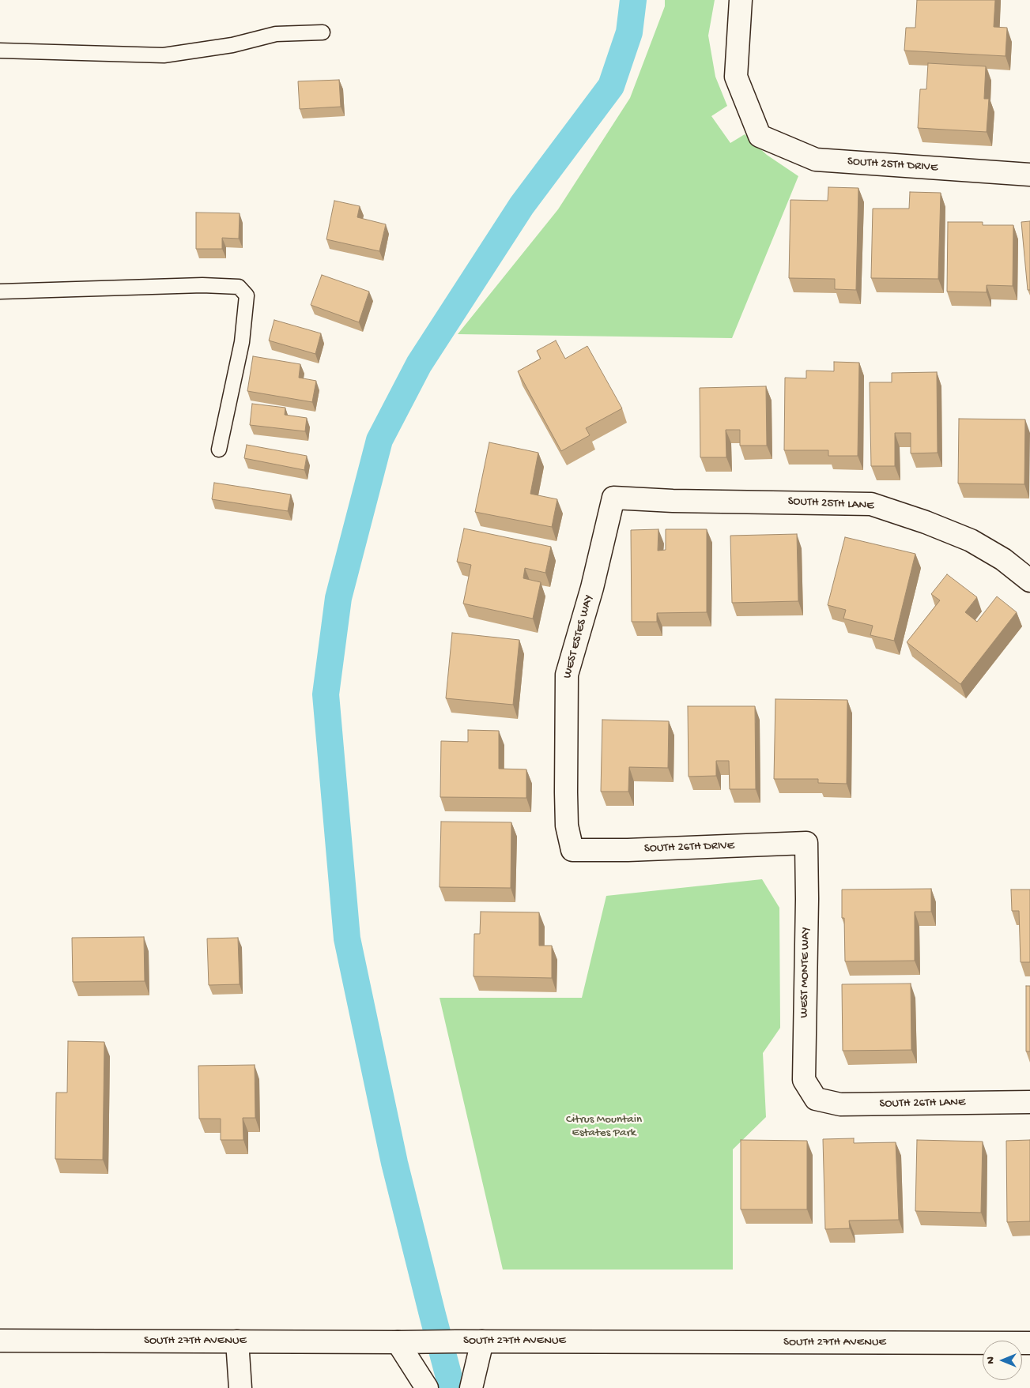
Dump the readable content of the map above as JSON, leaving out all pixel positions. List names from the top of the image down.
{
  "streets": {
    "street": [
      "SOUTH 25TH DRIVE",
      "SOUTH 25TH LANE",
      "WEST ESTES WAY",
      "SOUTH 26TH DRIVE",
      "WEST MONTE WAY",
      "SOUTH 26TH LANE",
      "SOUTH 27TH AVENUE"
    ]
  },
  "crossings": [
    ["SOUTH 25TH LANE", "WEST ESTES WAY"],
    ["WEST ESTES WAY", "SOUTH 26TH DRIVE"],
    ["SOUTH 26TH DRIVE", "WEST MONTE WAY"],
    ["WEST MONTE WAY", "SOUTH 26TH LANE"]
  ],
  "parks": ["Citrus Mountain Estates Park"],
  "north": "left"
}
